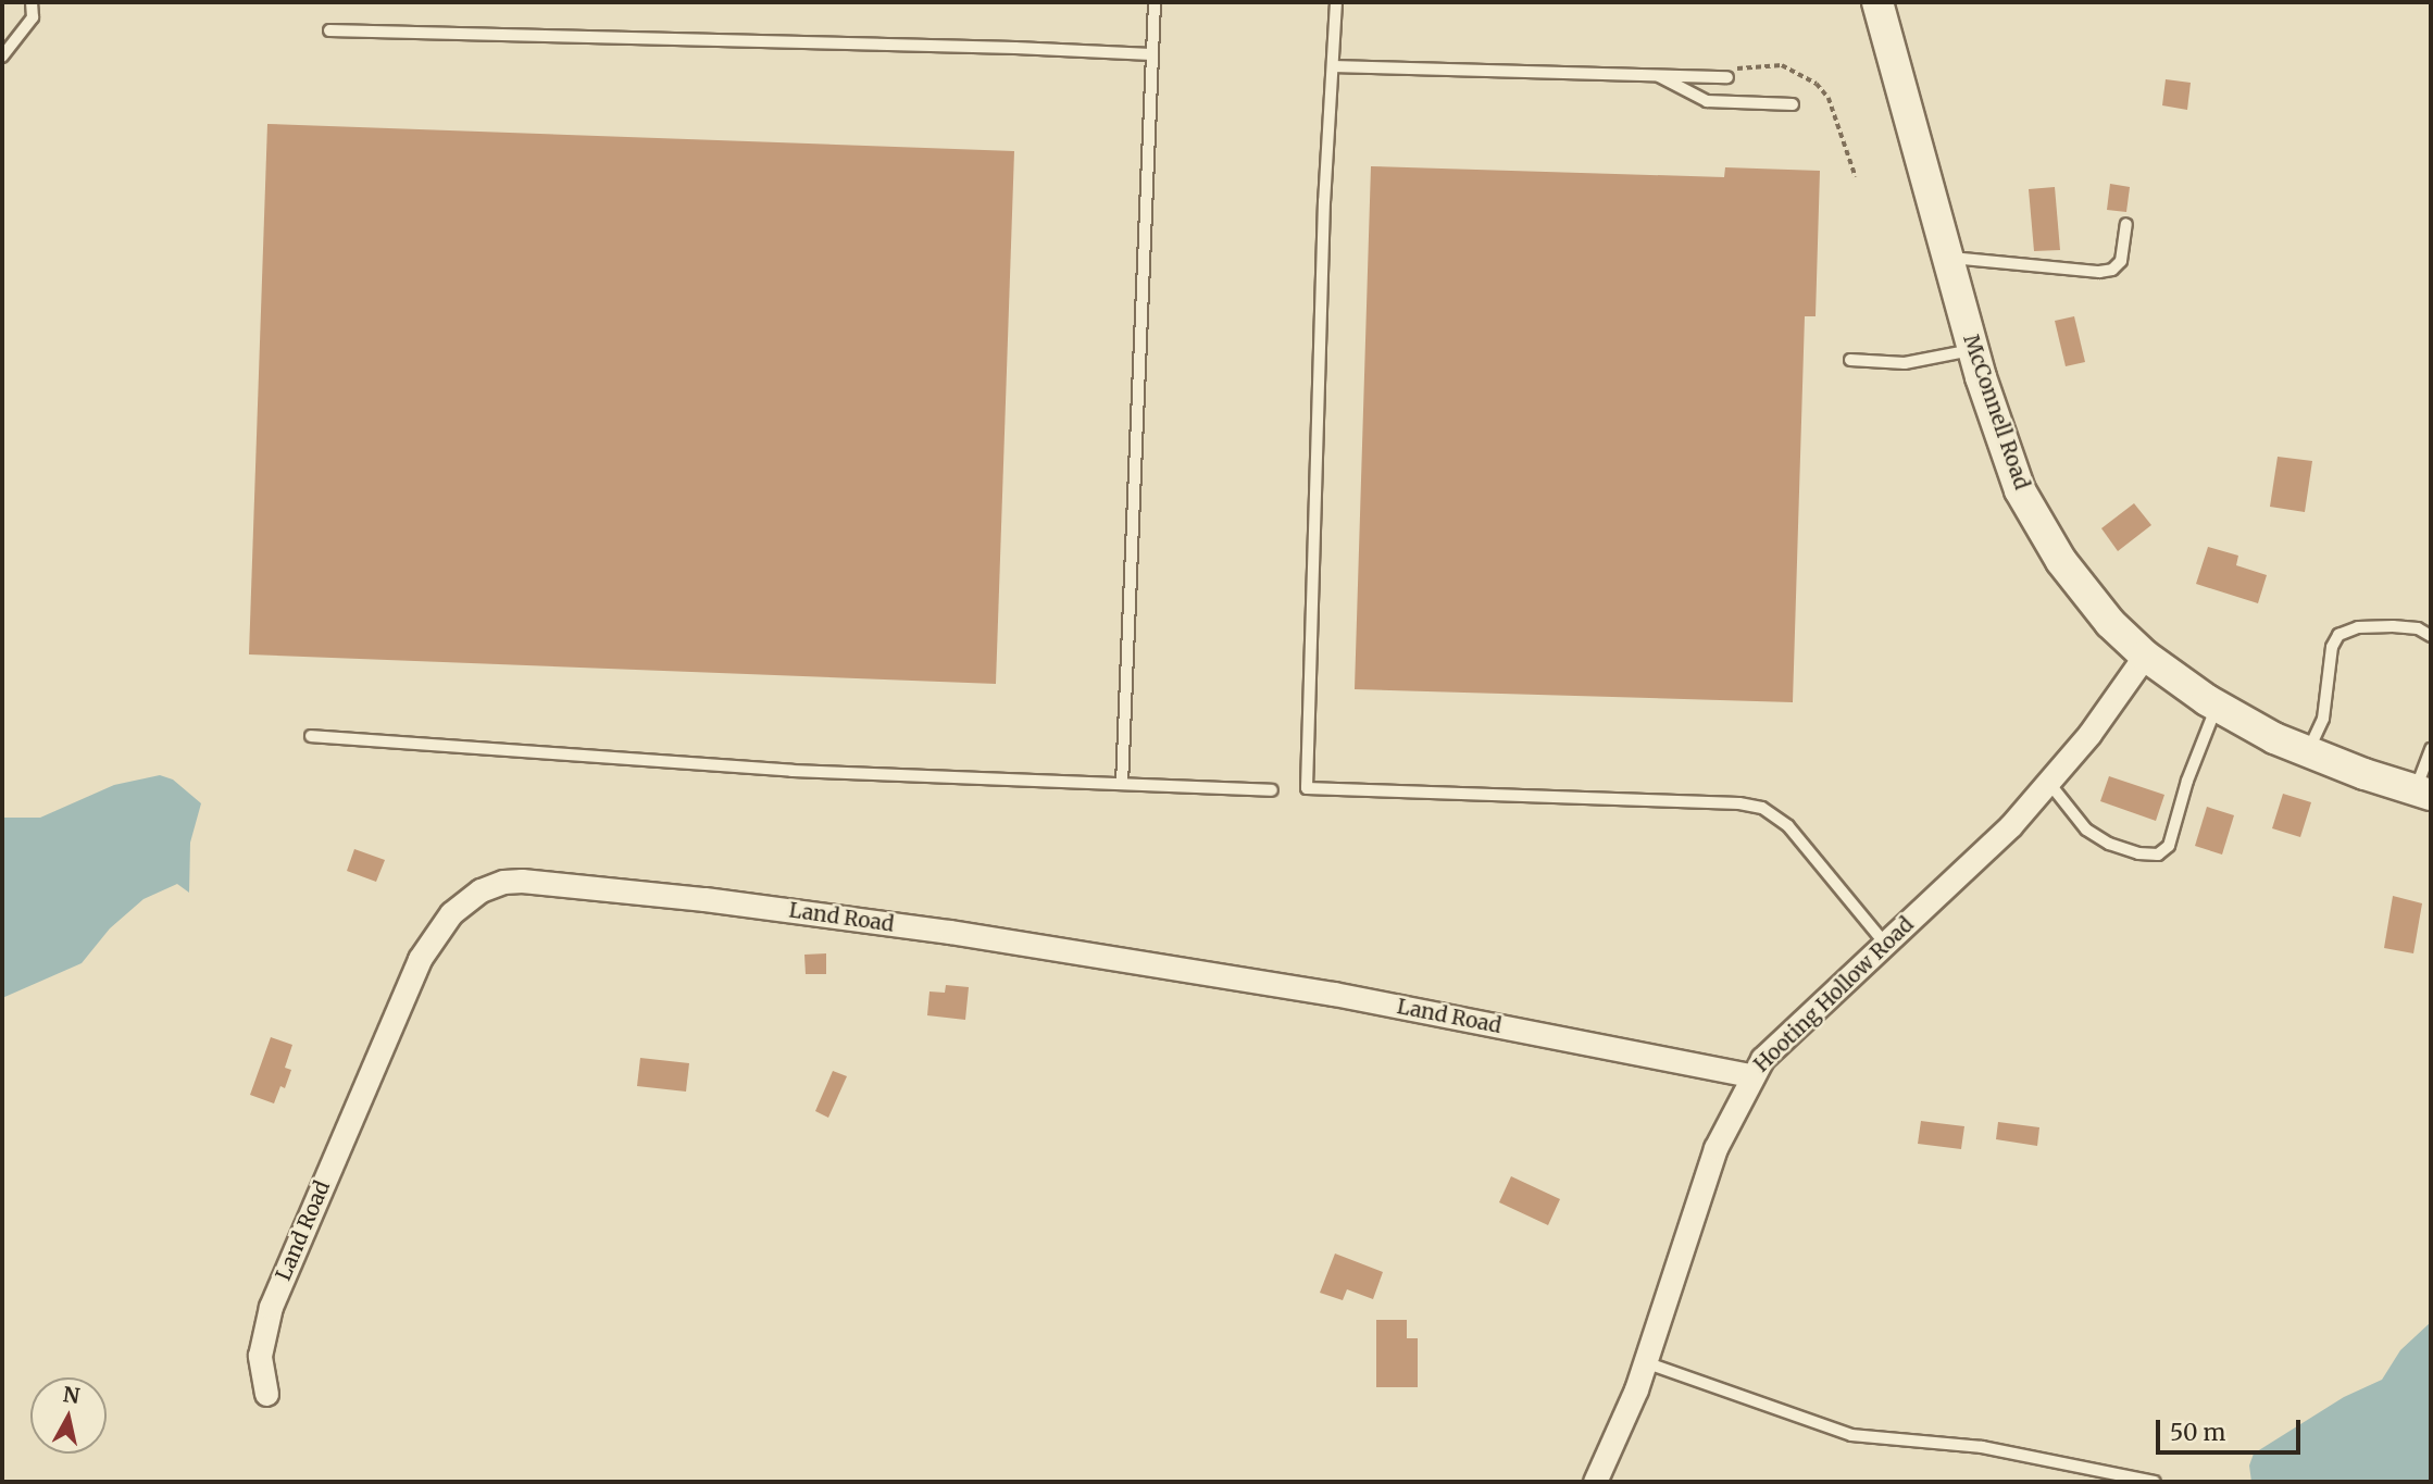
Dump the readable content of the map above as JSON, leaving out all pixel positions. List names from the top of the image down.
{
  "streets": {
    "street": ["McConnell Road", "Land Road", "Hooting Hollow Road"]
  },
  "crossings": [
    ["McConnell Road", "Hooting Hollow Road"],
    ["Land Road", "Hooting Hollow Road"]
  ],
  "scale_bar": "50 m",
  "north": "top"
}
